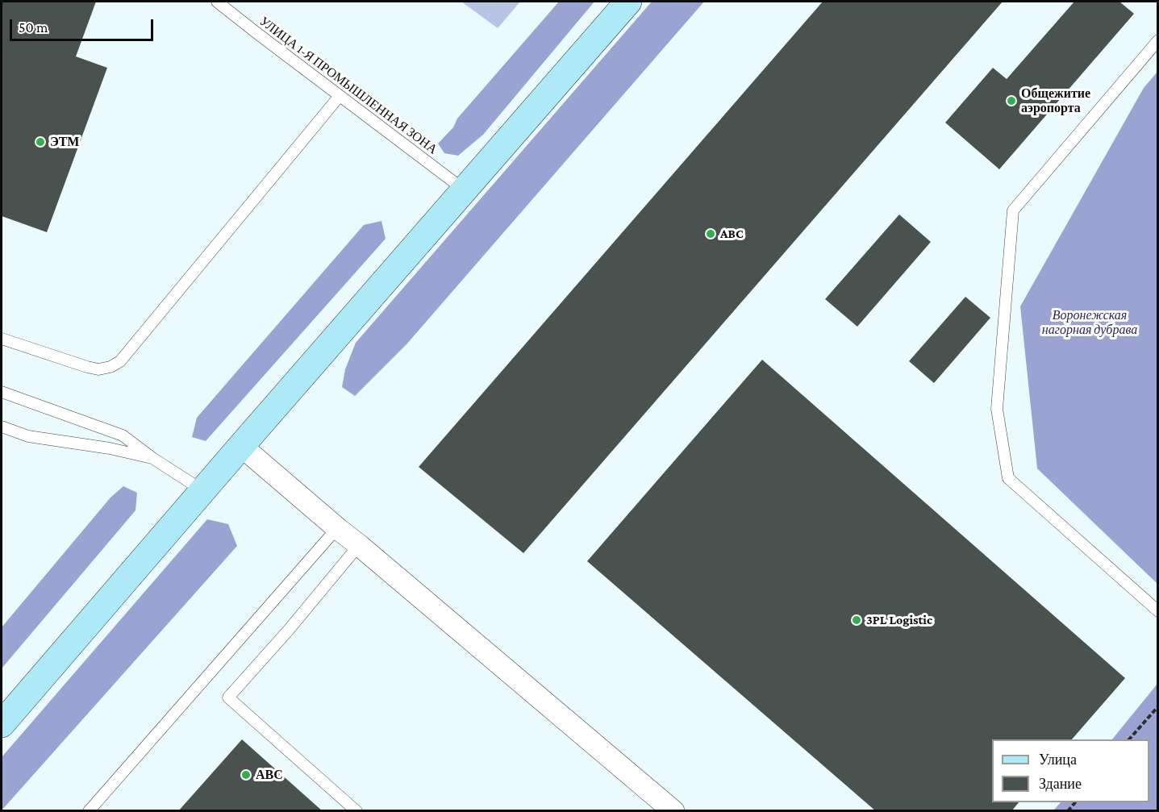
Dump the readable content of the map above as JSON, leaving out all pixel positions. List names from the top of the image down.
{
  "streets": {
    "lane": ["УЛИЦА 1-Я ПРОМЫШЛЕННАЯ ЗОНА"]
  },
  "parks": ["Воронежская нагорная дубрава"],
  "places": [
    "Общежитие аэропорта",
    "ЭТМ",
    "ABC",
    "3PL Logistic",
    "АВС"
  ],
  "legend": ["Улица", "Здание"],
  "scale_bar": "50 m"
}
